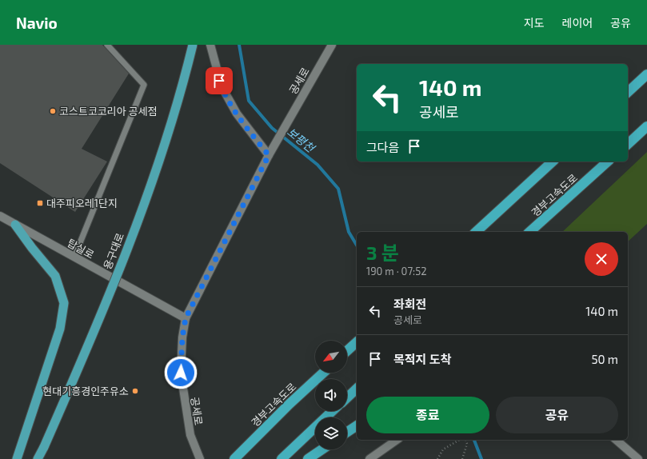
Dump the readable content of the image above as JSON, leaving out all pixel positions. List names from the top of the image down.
{
  "streets": {
    "highway": ["경부고속도로", "용구대로"],
    "street": ["공세로", "탑실로"]
  },
  "crossings": [
    ["공세로", "탑실로"]
  ],
  "water": ["보평천"],
  "places": {
    "other": ["코스트코코리아 공세점", "현대기흥경인주유소"],
    "transit": ["대주피오레1단지"]
  },
  "north": "bottom left",
  "page": {
    "header": "Navio",
    "nav": ["지도", "레이어", "공유"],
    "turn": ["140 m", "공세로"],
    "then": "그다음",
    "heading": ["3 분", "190 m · 07:52"],
    "list": [
      {
        "name": "좌회전",
        "note": "공세로",
        "value": "140 m"
      },
      {
        "name": "목적지 도착",
        "value": "50 m"
      }
    ],
    "buttons": ["종료", "공유"]
  }
}
